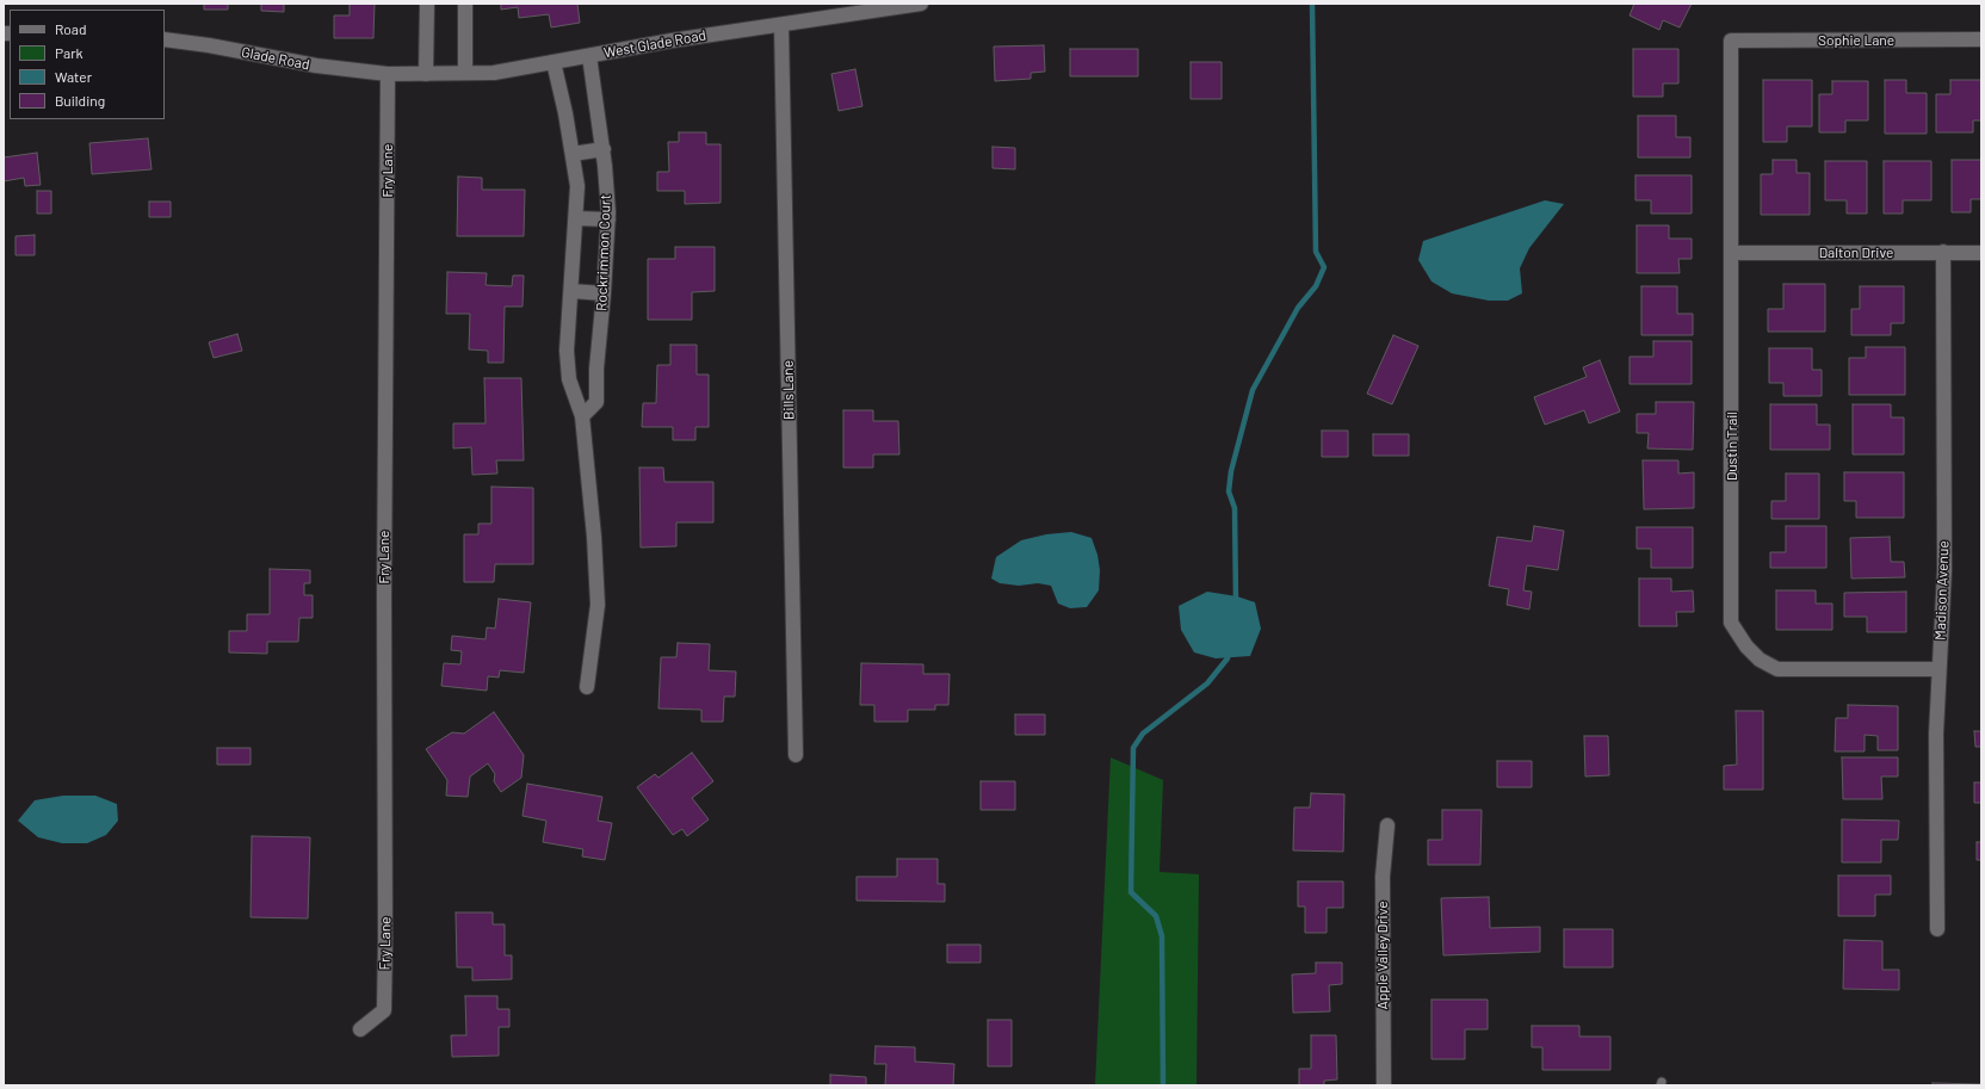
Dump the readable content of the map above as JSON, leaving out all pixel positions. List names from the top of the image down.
{
  "streets": {
    "street": [
      "Sophie Lane",
      "West Glade Road",
      "Glade Road",
      "Fry Lane",
      "Rockrimmon Court",
      "Dalton Drive",
      "Bills Lane",
      "Dustin Trail",
      "Madison Avenue",
      "Apple Valley Drive"
    ]
  },
  "crossings": [
    ["Sophie Lane", "Dustin Trail"],
    ["West Glade Road", "Glade Road"],
    ["West Glade Road", "Fry Lane"],
    ["West Glade Road", "Rockrimmon Court"],
    ["West Glade Road", "Bills Lane"],
    ["Glade Road", "Fry Lane"],
    ["Dalton Drive", "Dustin Trail"],
    ["Dalton Drive", "Madison Avenue"],
    ["Dustin Trail", "Madison Avenue"]
  ],
  "legend": [
    "Road",
    "Park",
    "Water",
    "Building"
  ]
}
